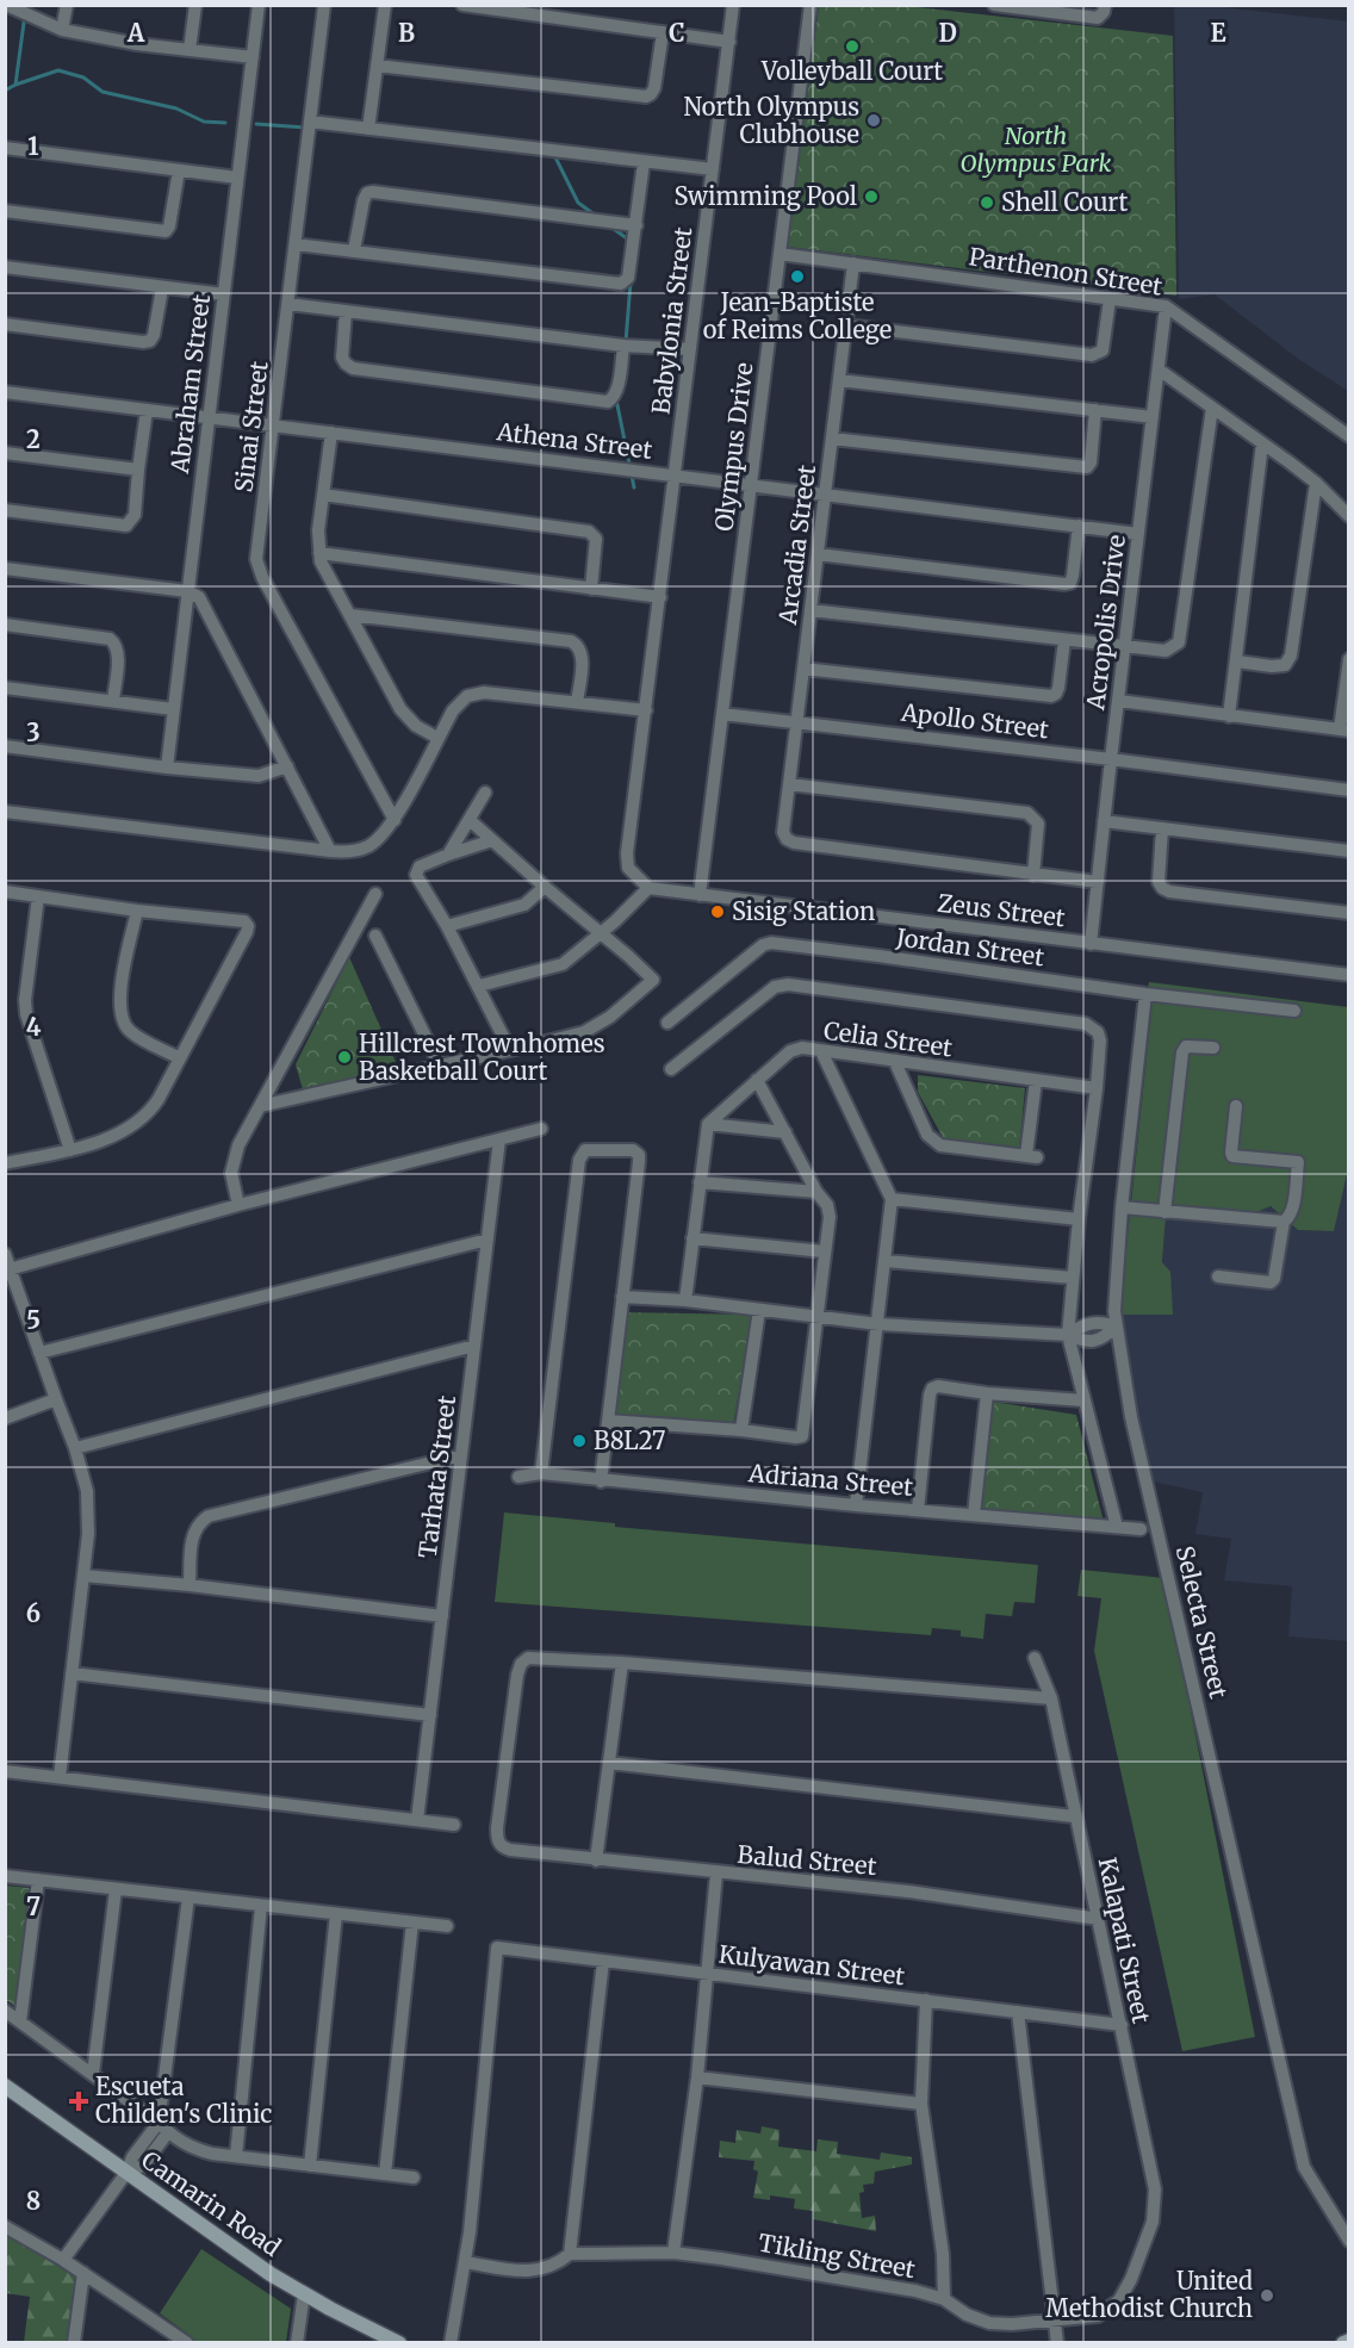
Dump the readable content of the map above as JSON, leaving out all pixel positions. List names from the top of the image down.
{
  "streets": {
    "main road": ["Camarin Road"],
    "street": [
      "Parthenon Street",
      "Babylonia Street",
      "Abraham Street",
      "Sinai Street",
      "Athena Street",
      "Olympus Drive",
      "Arcadia Street",
      "Acropolis Drive",
      "Apollo Street",
      "Zeus Street",
      "Jordan Street",
      "Celia Street",
      "Tarhata Street",
      "Adriana Street",
      "Selecta Street",
      "Balud Street",
      "Kalapati Street",
      "Kulyawan Street",
      "Tikling Street"
    ]
  },
  "crossings": [
    ["Parthenon Street", "Olympus Drive"],
    ["Parthenon Street", "Arcadia Street"],
    ["Parthenon Street", "Acropolis Drive"],
    ["Babylonia Street", "Athena Street"],
    ["Babylonia Street", "Zeus Street"],
    ["Abraham Street", "Athena Street"],
    ["Sinai Street", "Athena Street"],
    ["Athena Street", "Olympus Drive"],
    ["Athena Street", "Arcadia Street"],
    ["Athena Street", "Acropolis Drive"],
    ["Olympus Drive", "Apollo Street"],
    ["Olympus Drive", "Zeus Street"],
    ["Arcadia Street", "Apollo Street"],
    ["Acropolis Drive", "Apollo Street"],
    ["Acropolis Drive", "Zeus Street"],
    ["Jordan Street", "Selecta Street"],
    ["Balud Street", "Kalapati Street"],
    ["Kalapati Street", "Kulyawan Street"],
    ["Kalapati Street", "Tikling Street"],
    ["Kulyawan Street", "Tikling Street"]
  ],
  "parks": ["North Olympus Park"],
  "places": {
    "other": [
      "Volleyball Court",
      "North Olympus Clubhouse",
      "Swimming Pool",
      "Shell Court",
      "Jean-Baptiste of Reims College",
      "Sisig Station",
      "Hillcrest Townhomes Basketball Court",
      "B8L27",
      "United Methodist Church"
    ],
    "health": ["Escueta Childen's Clinic"]
  },
  "grid": {
    "columns": [
      "A",
      "B",
      "C",
      "D",
      "E"
    ],
    "rows": [
      "1",
      "2",
      "3",
      "4",
      "5",
      "6",
      "7",
      "8"
    ]
  }
}
